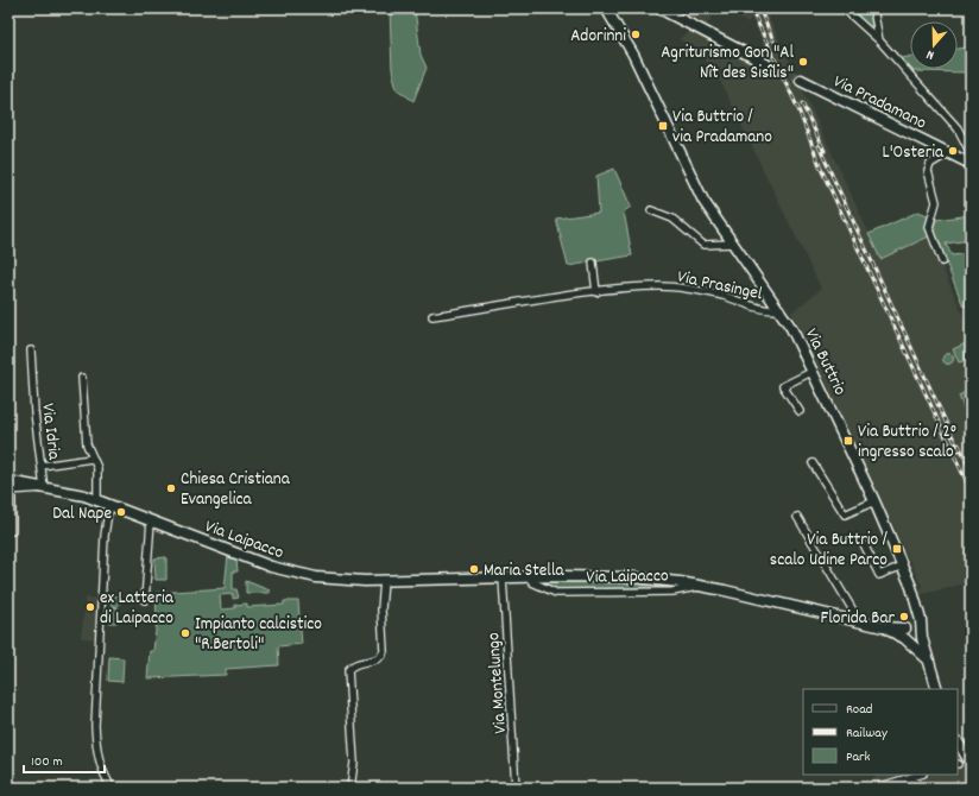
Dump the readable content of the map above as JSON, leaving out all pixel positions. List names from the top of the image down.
{
  "streets": {
    "street": [
      "Via Pradamano",
      "Via Prasingel",
      "Via Buttrio",
      "Via Idria",
      "Via Laipacco",
      "Via Montelungo"
    ]
  },
  "crossings": [
    ["Via Prasingel", "Via Buttrio"],
    ["Via Buttrio", "Via Laipacco"],
    ["Via Idria", "Via Laipacco"],
    ["Via Laipacco", "Via Montelungo"]
  ],
  "places": {
    "other": [
      "Adorinni",
      "Agriturismo Gon \"Al Nît des Sisîlis\"",
      "L'Osteria",
      "Chiesa Cristiana Evangelica",
      "Dal Nape",
      "Maria Stella",
      "ex Latteria di Laipacco",
      "Florida Bar",
      "Impianto calcistico \"R.Bertoli\""
    ],
    "transit": ["Via Buttrio / via Pradamano", "Via Buttrio / 2° ingresso scalo", "Via Buttrio / scalo Udine Parco"]
  },
  "legend": ["Road", "Railway", "Park"],
  "scale_bar": "100 m",
  "north": "bottom"
}
